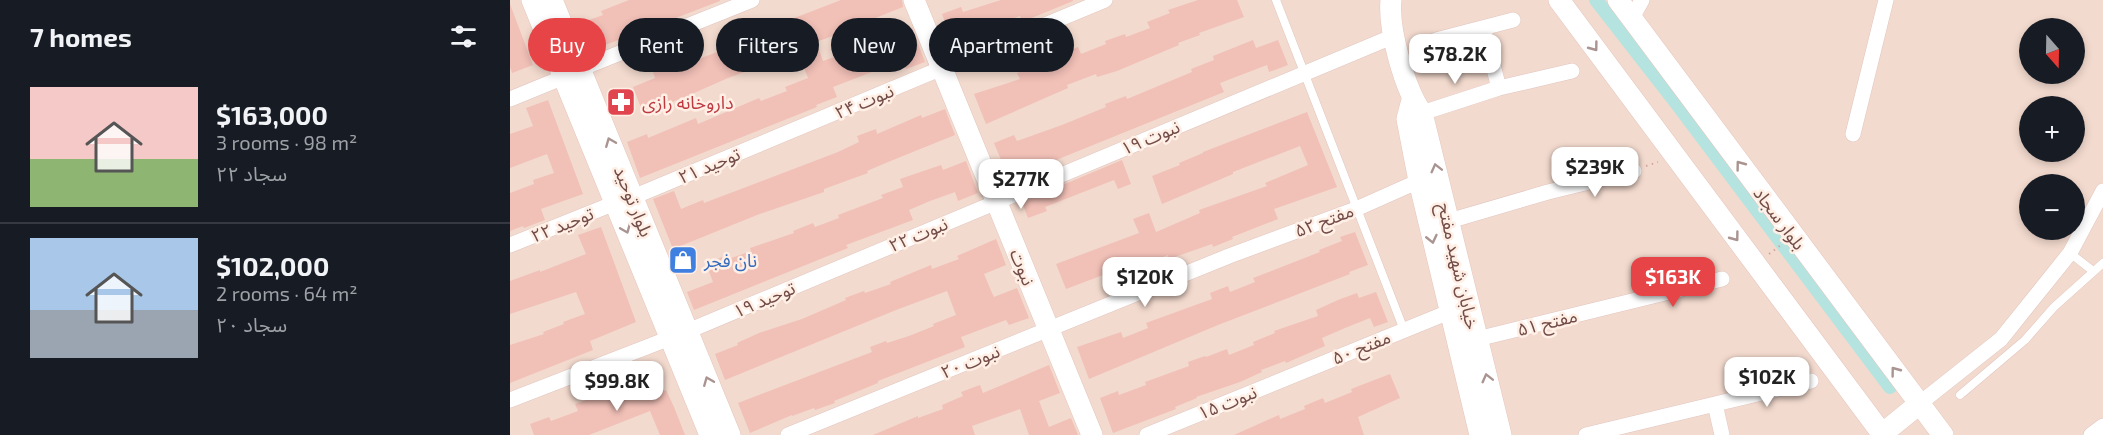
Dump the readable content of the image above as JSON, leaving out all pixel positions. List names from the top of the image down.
{
  "streets": {
    "street": [
      "نبوت ۲۴",
      "نبوت ۱۹",
      "توحید ۲۱",
      "بلوار توحید",
      "بلوار سجاد",
      "مفتح ۵۲",
      "توحید ۲۲",
      "نبوت ۲۲",
      "خیابان شهید مفتح",
      "نبوت",
      "توحید ۱۹",
      "مفتح ۵۱",
      "مفتح ۵۰",
      "نبوت ۲۰",
      "نبوت ۱۵"
    ]
  },
  "crossings": [
    ["نبوت ۲۴", "توحید ۲۱"],
    ["نبوت ۱۹", "نبوت ۲۲"],
    ["نبوت ۱۹", "خیابان شهید مفتح"],
    ["نبوت ۱۹", "نبوت"],
    ["توحید ۲۱", "بلوار توحید"],
    ["توحید ۲۱", "توحید ۲۲"],
    ["بلوار توحید", "توحید ۲۲"],
    ["بلوار توحید", "توحید ۱۹"],
    ["مفتح ۵۲", "خیابان شهید مفتح"],
    ["مفتح ۵۲", "نبوت"],
    ["مفتح ۵۲", "نبوت ۲۰"],
    ["نبوت ۲۲", "نبوت"],
    ["نبوت ۲۲", "توحید ۱۹"],
    ["خیابان شهید مفتح", "مفتح ۵۱"],
    ["خیابان شهید مفتح", "مفتح ۵۰"],
    ["نبوت", "نبوت ۲۰"],
    ["مفتح ۵۰", "نبوت ۱۵"]
  ],
  "places": {
    "pharmacy": ["داروخانه رازی"],
    "shop": ["نان فجر"]
  },
  "north": "bottom",
  "page": {
    "heading": "7 homes",
    "map_buttons": ["+", "−"],
    "chip": [
      "Buy",
      "Rent",
      "Filters",
      "New",
      "Apartment"
    ],
    "price": [
      "$78.2K",
      "$239K",
      "$277K",
      "$120K",
      "$163K",
      "$102K",
      "$99.8K"
    ],
    "list": [
      {
        "name": "$163,000",
        "note": "3 rooms · 98 m² · سجاد ۲۲"
      },
      {
        "name": "$102,000",
        "note": "2 rooms · 64 m² · سجاد ۲۰"
      }
    ]
  }
}
